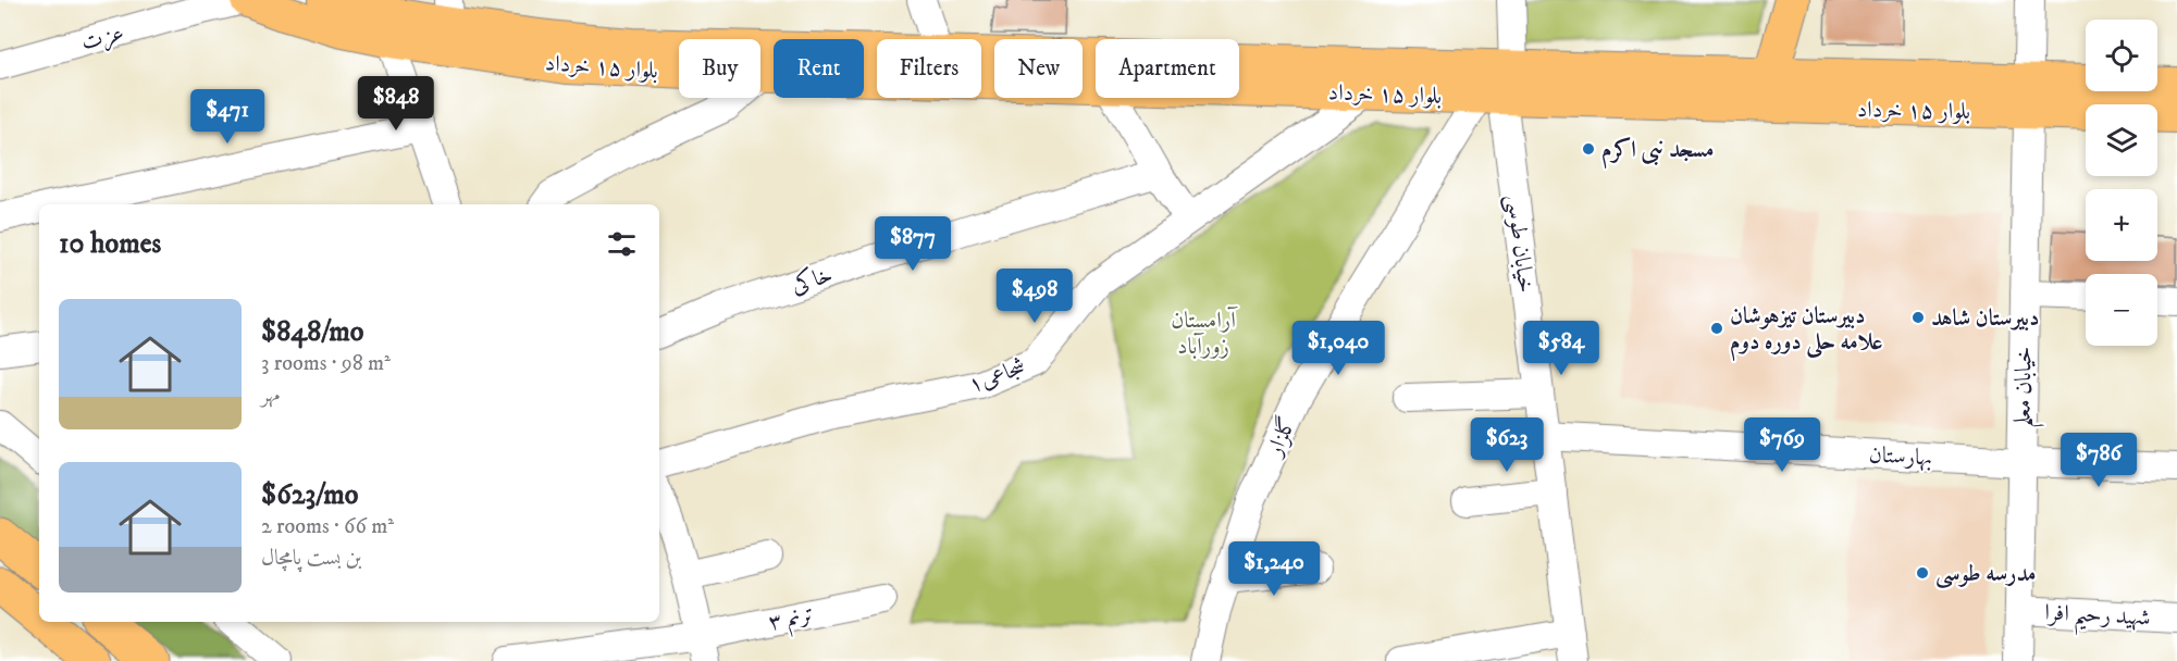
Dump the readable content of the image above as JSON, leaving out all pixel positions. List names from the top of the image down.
{
  "streets": {
    "main road": ["بلوار ۱۵ خرداد"],
    "street": [
      "عزت",
      "خیابان طوسی",
      "خاکی",
      "شجاعی۱",
      "خیابان معلم",
      "گلزار",
      "بهارستان",
      "شهید رحیم افرا",
      "ترنم ۳"
    ]
  },
  "crossings": [
    ["عزت", "بلوار ۱۵ خرداد"],
    ["بلوار ۱۵ خرداد", "خیابان طوسی"],
    ["بلوار ۱۵ خرداد", "شجاعی۱"],
    ["بلوار ۱۵ خرداد", "خیابان معلم"],
    ["بلوار ۱۵ خرداد", "گلزار"],
    ["خیابان طوسی", "گلزار"],
    ["خیابان طوسی", "بهارستان"],
    ["خیابان معلم", "بهارستان"],
    ["خیابان معلم", "شهید رحیم افرا"]
  ],
  "parks": ["آرامستان زورآباد"],
  "places": [
    "مسجد نبی اکرم",
    "دبیرستان شاهد",
    "دبیرستان تیزهوشان علامه حلی دوره دوم",
    "مدرسه طوسی"
  ],
  "page": {
    "map_buttons": ["+", "−"],
    "chip": [
      "Buy",
      "Rent",
      "Filters",
      "New",
      "Apartment"
    ],
    "price": [
      "$848",
      "$471",
      "$877",
      "$498",
      "$1,040",
      "$584",
      "$623",
      "$769",
      "$786",
      "$1,240"
    ],
    "heading": "10 homes",
    "list": [
      {
        "name": "$848/mo",
        "note": "3 rooms · 98 m² · مهر"
      },
      {
        "name": "$623/mo",
        "note": "2 rooms · 66 m² · بن بست پامچال"
      }
    ]
  }
}
